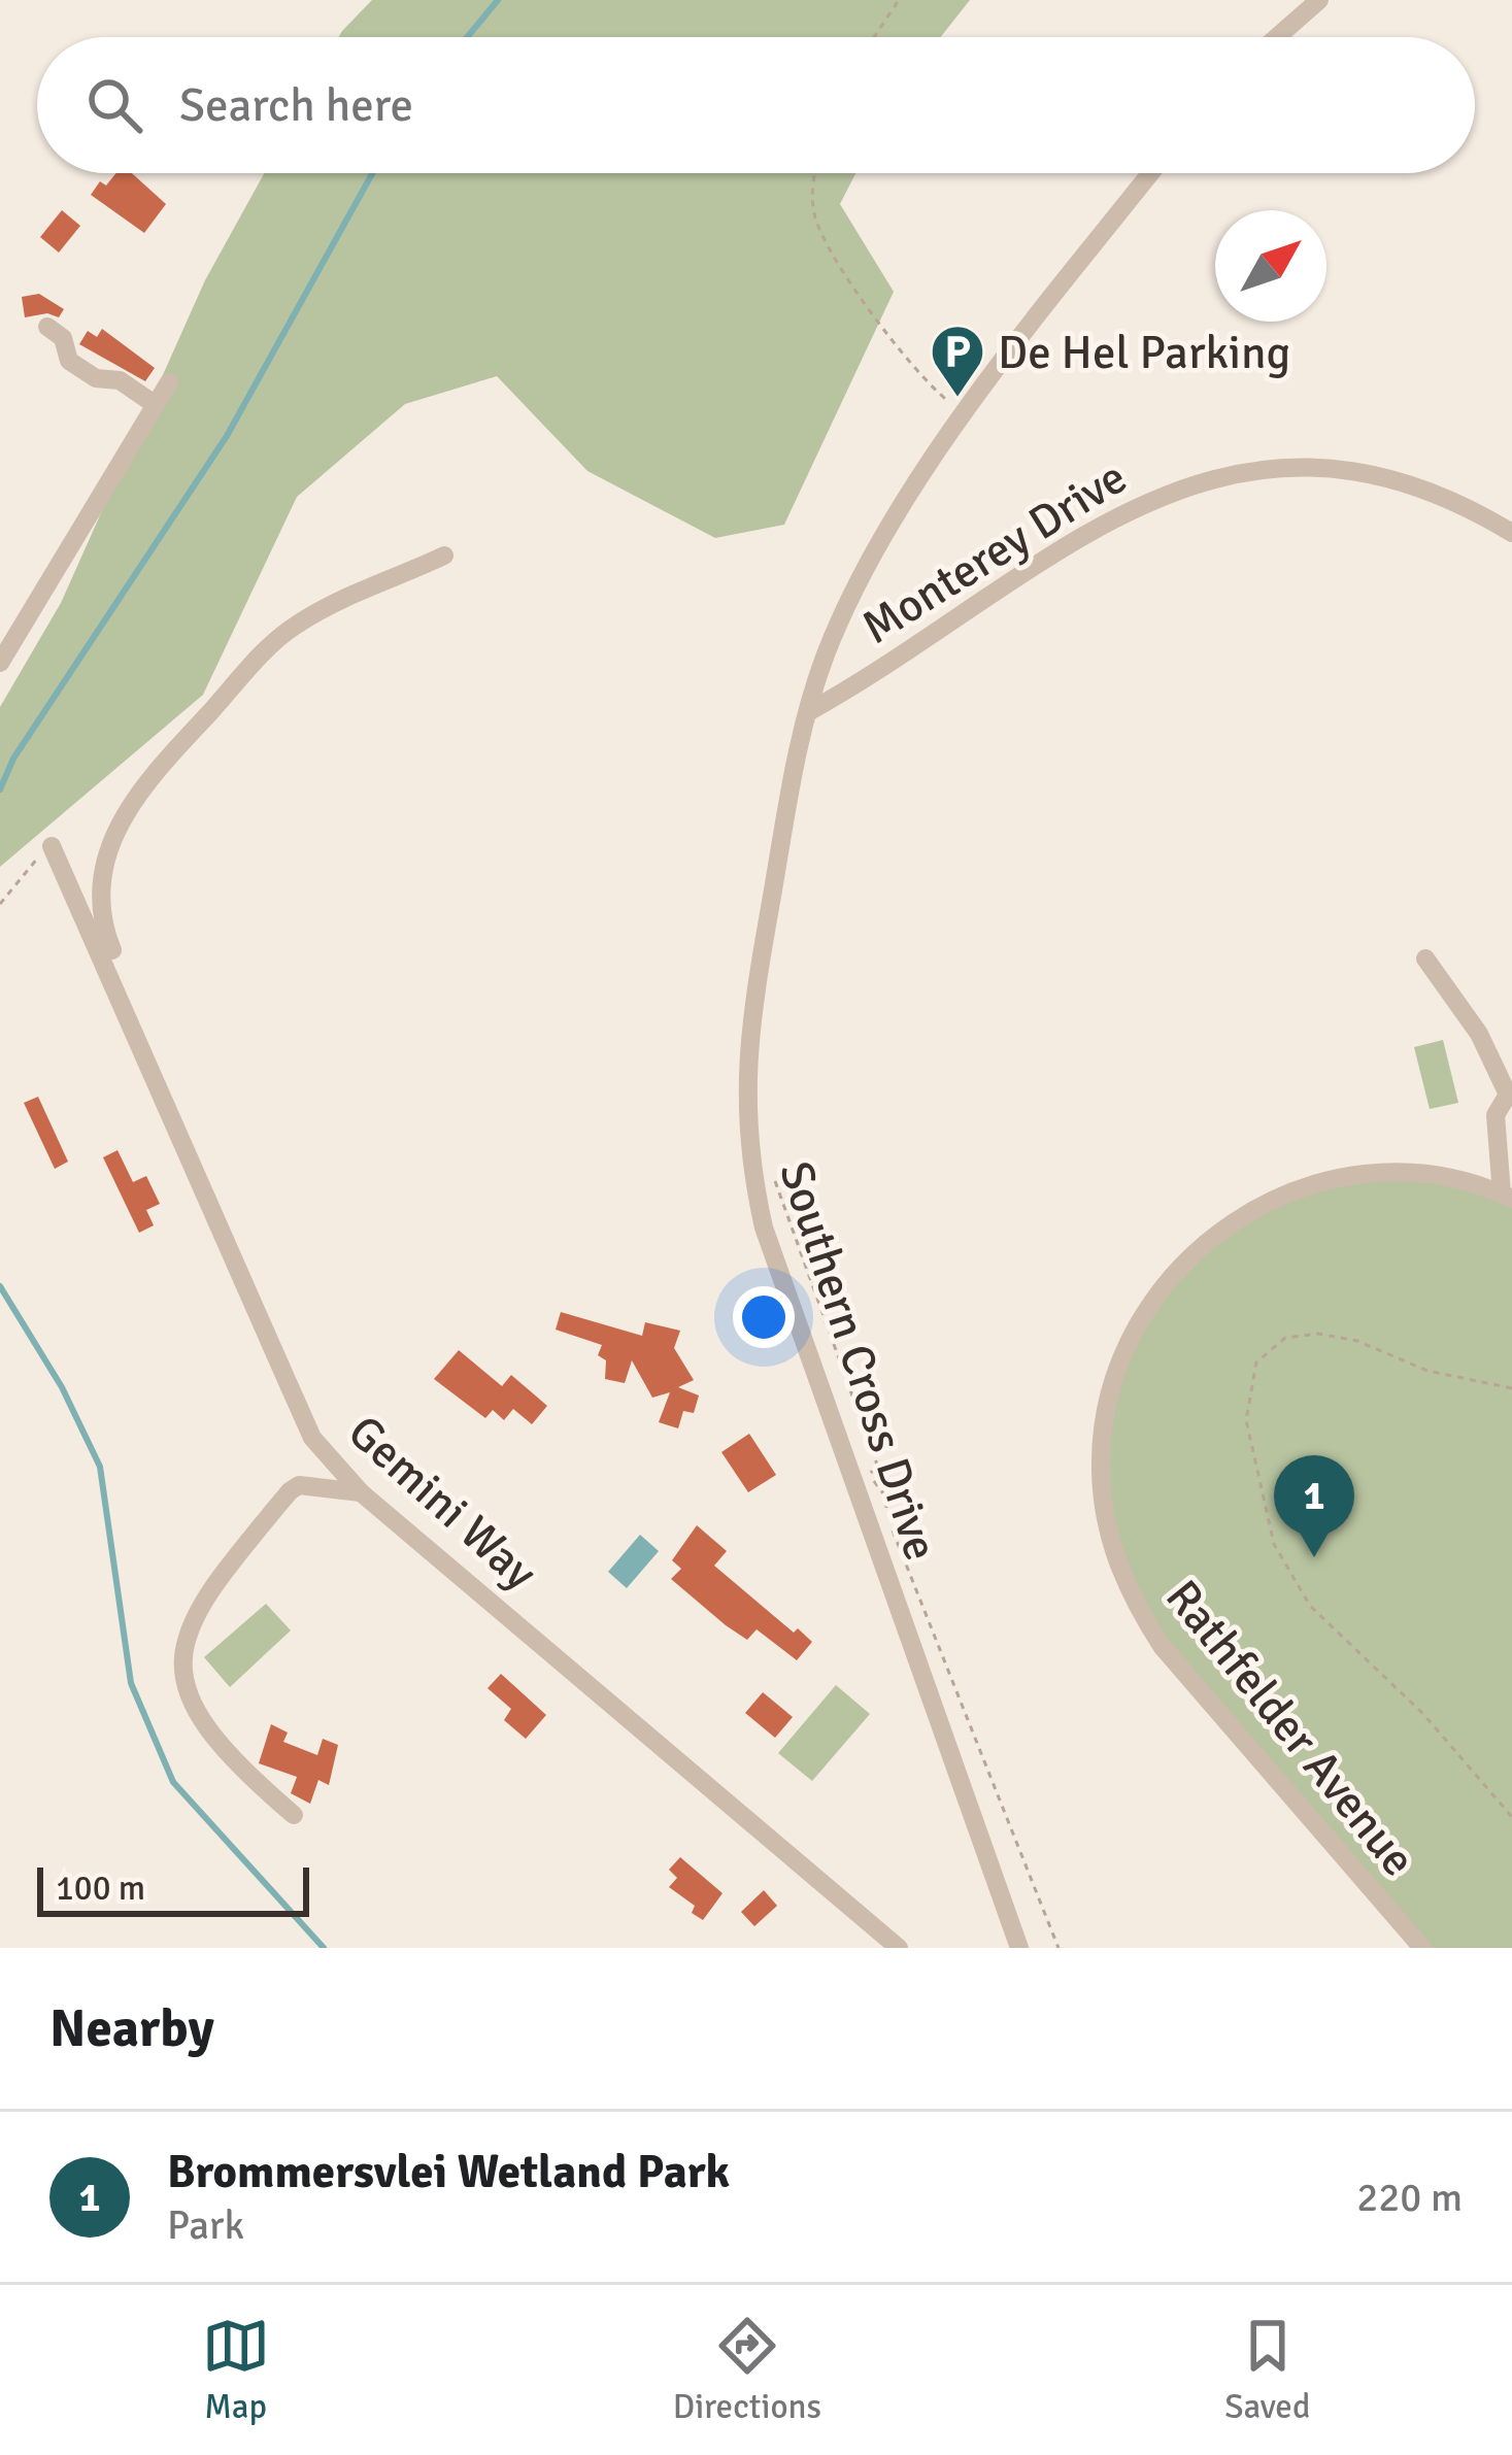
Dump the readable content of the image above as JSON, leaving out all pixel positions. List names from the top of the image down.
{
  "streets": {
    "street": [
      "Monterey Drive",
      "Southern Cross Drive",
      "Gemini Way",
      "Rathfelder Avenue"
    ]
  },
  "crossings": [
    ["Monterey Drive", "Southern Cross Drive"]
  ],
  "places": {
    "parking": ["De Hel Parking"]
  },
  "scale_bar": "100 m",
  "north": "top right",
  "page": {
    "search": "Search here",
    "pins": "1",
    "scale": "100 m",
    "heading": "Nearby",
    "list": [
      {
        "mark": "1",
        "name": "Brommersvlei Wetland Park",
        "note": "Park",
        "value": "220 m"
      }
    ],
    "nav": ["Map", "Directions", "Saved"]
  }
}
